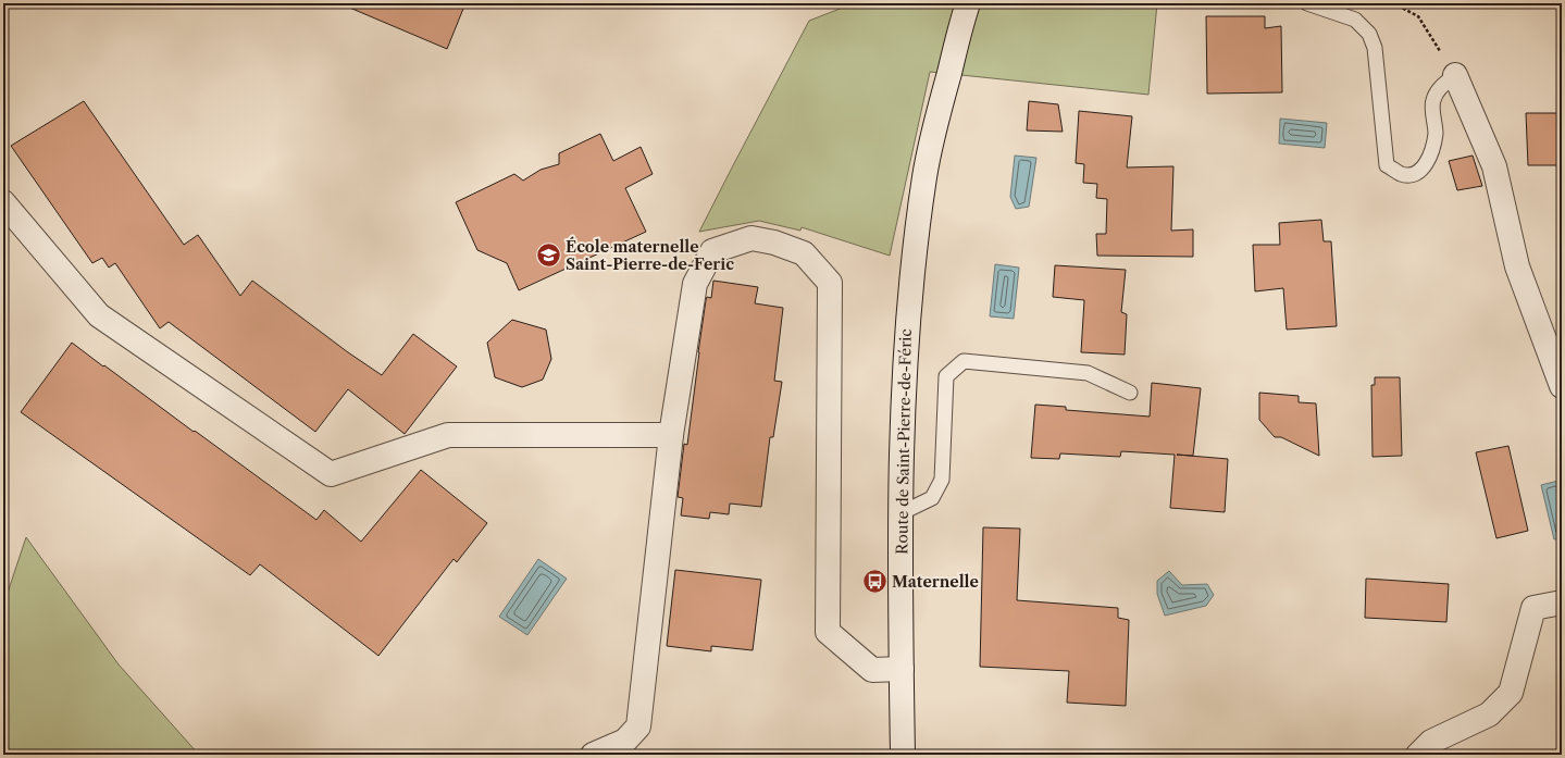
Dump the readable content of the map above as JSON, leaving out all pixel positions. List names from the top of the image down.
{
  "streets": {
    "street": ["Route de Saint-Pierre-de-Féric"]
  },
  "places": {
    "school or university": ["École maternelle Saint-Pierre-de-Feric"],
    "bus stop": ["Maternelle"]
  }
}
